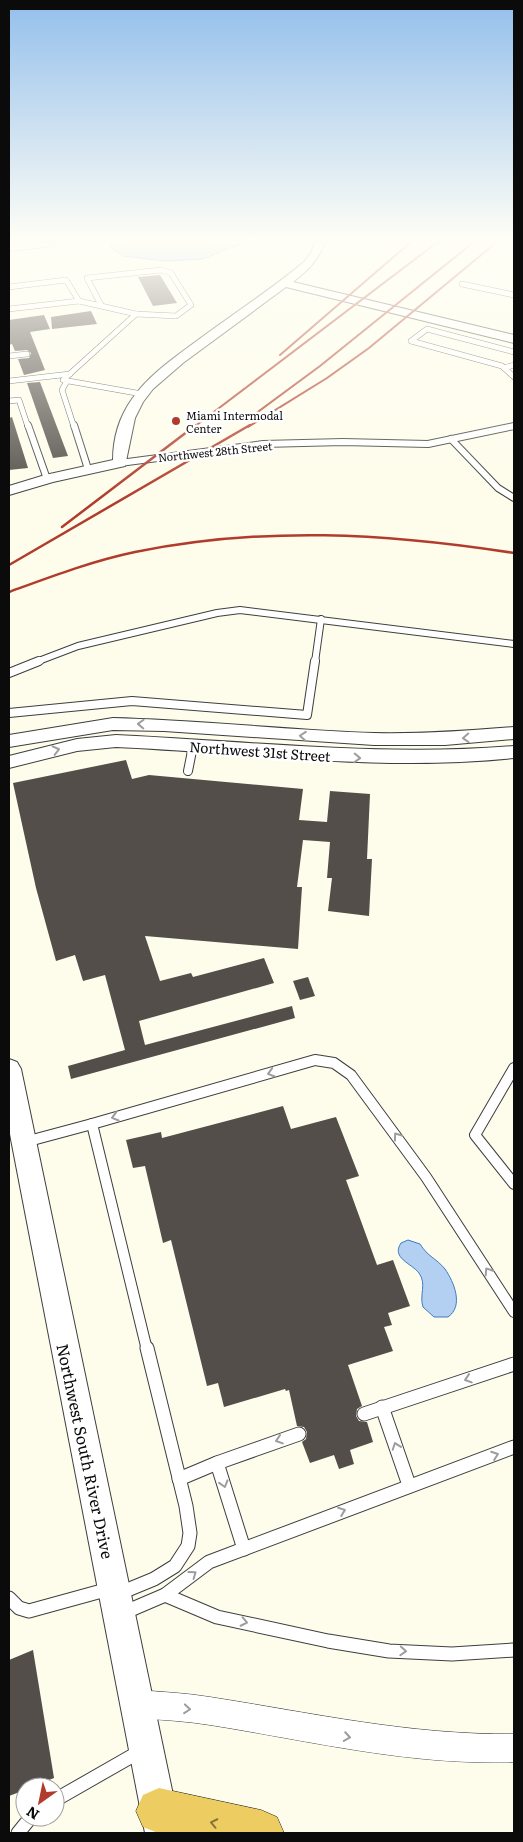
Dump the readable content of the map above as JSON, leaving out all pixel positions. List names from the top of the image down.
{
  "streets": {
    "street": ["Northwest 28th Street", "Northwest 31st Street", "Northwest South River Drive"]
  },
  "places": ["Miami Intermodal Center"],
  "north": "bottom left"
}
